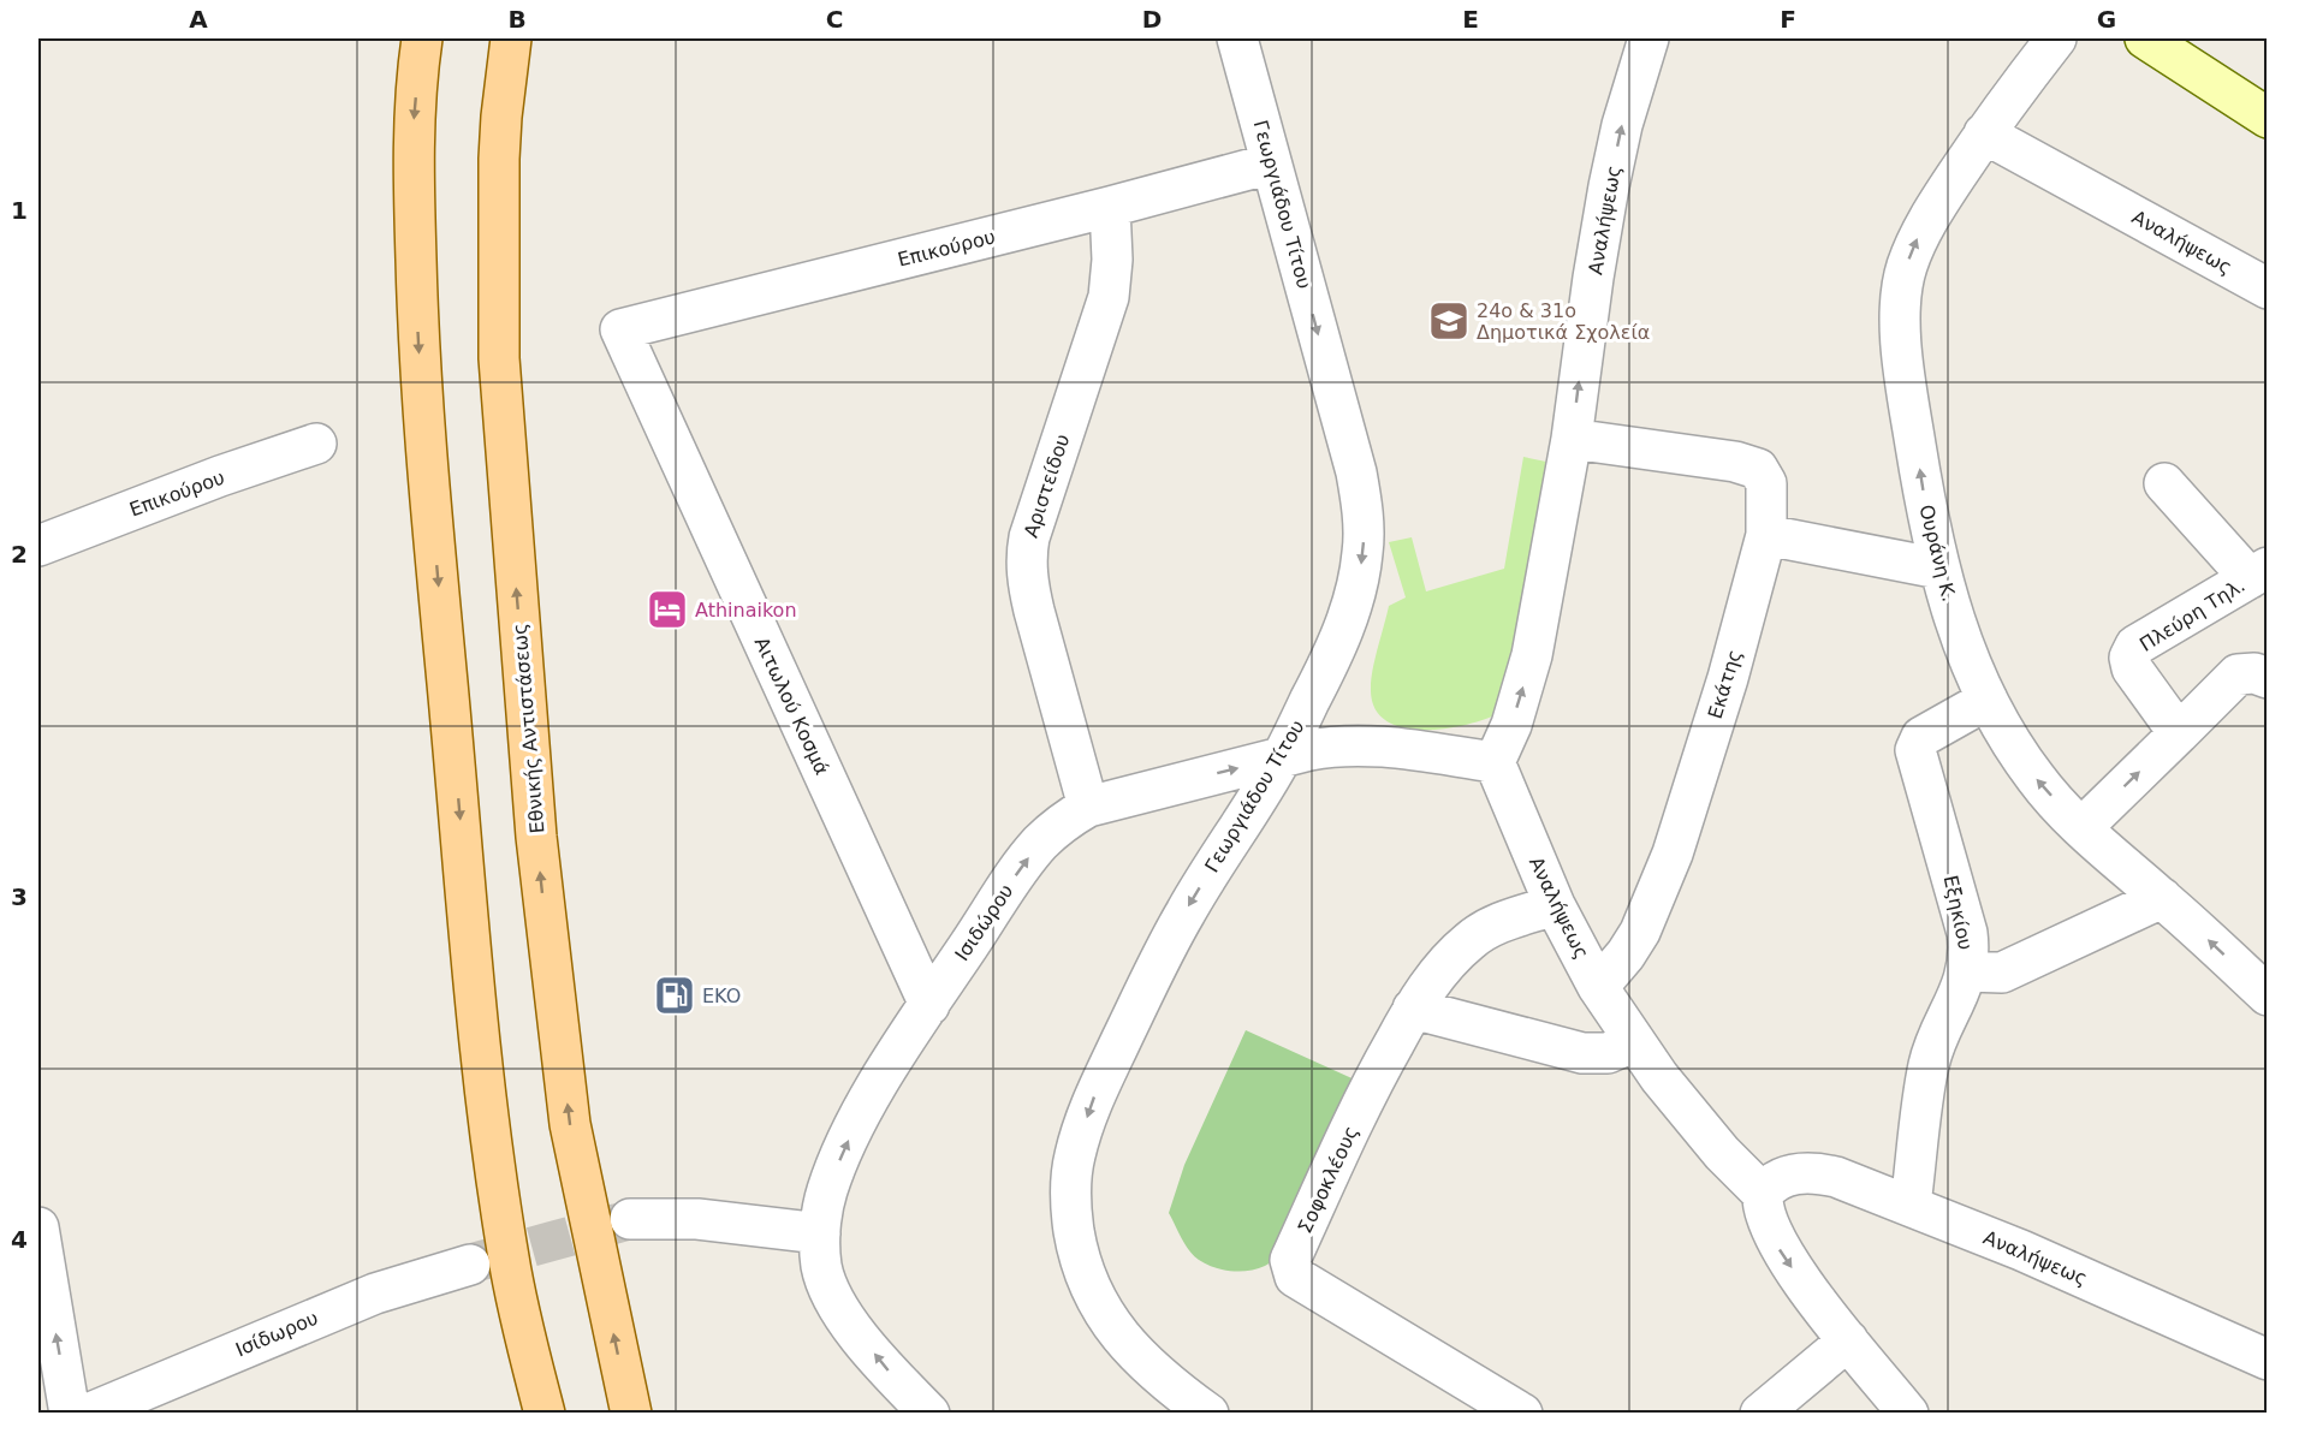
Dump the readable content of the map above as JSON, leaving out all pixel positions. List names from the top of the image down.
{
  "streets": {
    "main road": ["Εθνικής Αντιστάσεως"],
    "street": [
      "Γεωργιάδου Τίτου",
      "Αναλήψεως",
      "Επικούρου",
      "Αριστείδου",
      "Ουράνη Κ.",
      "Πλεύρη Τηλ.",
      "Εκάτης",
      "Αιτωλού Κοσμά",
      "Εξηκίου",
      "Ισιδώρου",
      "Σοφοκλέους",
      "Ισίδωρου"
    ]
  },
  "crossings": [
    ["Γεωργιάδου Τίτου", "Επικούρου"],
    ["Γεωργιάδου Τίτου", "Ισιδώρου"],
    ["Αναλήψεως", "Ουράνη Κ."],
    ["Αναλήψεως", "Εκάτης"],
    ["Αναλήψεως", "Εξηκίου"],
    ["Αναλήψεως", "Ισιδώρου"],
    ["Αναλήψεως", "Σοφοκλέους"],
    ["Επικούρου", "Αριστείδου"],
    ["Επικούρου", "Αιτωλού Κοσμά"],
    ["Αριστείδου", "Ισιδώρου"],
    ["Ουράνη Κ.", "Εξηκίου"],
    ["Αιτωλού Κοσμά", "Ισιδώρου"]
  ],
  "one_way": ["Γεωργιάδου Τίτου", "Ουράνη Κ.", "Ισιδώρου"],
  "places": {
    "school or university": ["24ο & 31ο Δημοτικά Σχολεία"],
    "hotel": ["Athinaikon"],
    "fuel station": ["EKO"]
  },
  "grid": {
    "columns": [
      "A",
      "B",
      "C",
      "D",
      "E",
      "F",
      "G"
    ],
    "rows": [
      "1",
      "2",
      "3",
      "4"
    ]
  }
}
